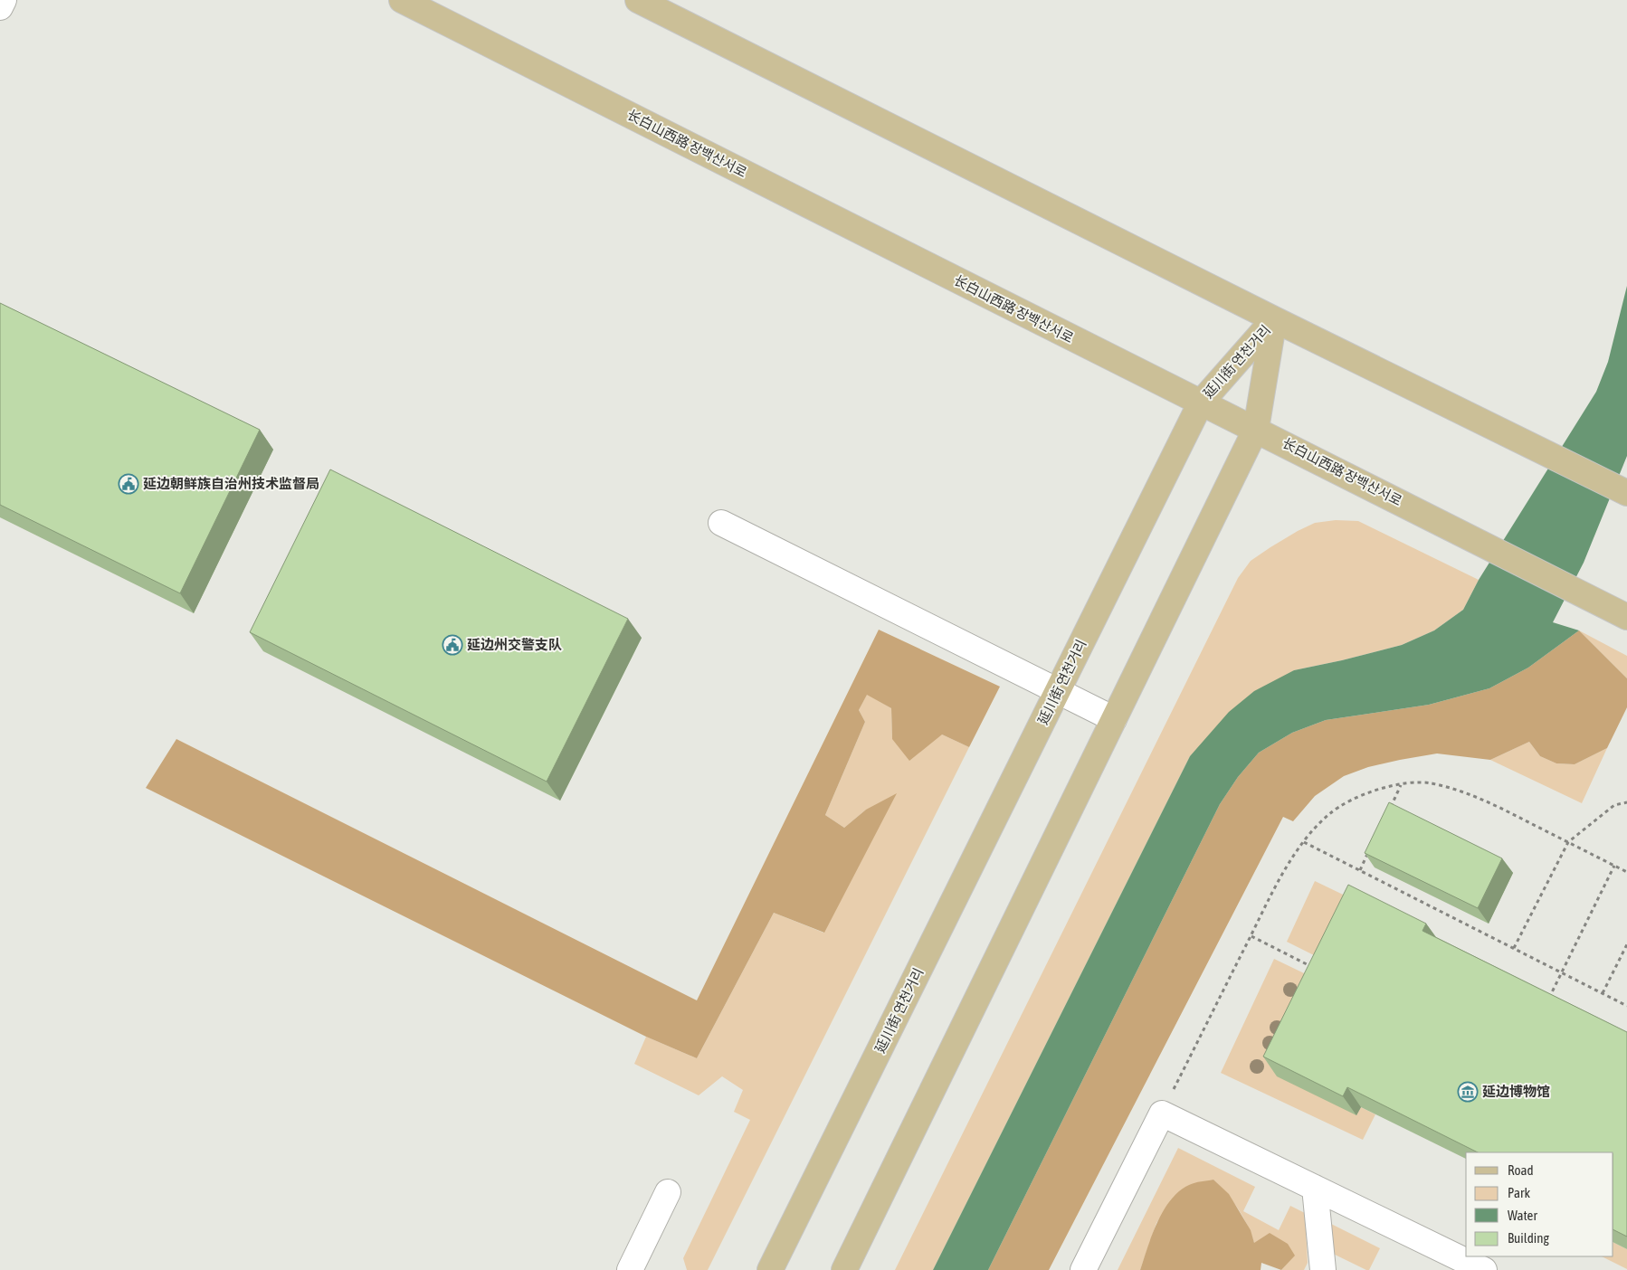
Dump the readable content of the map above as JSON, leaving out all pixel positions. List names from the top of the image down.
{
  "streets": {
    "main road": ["长白山西路 장백산서로", "延川街 연천거리"]
  },
  "crossings": [
    ["长白山西路 장백산서로", "延川街 연천거리"]
  ],
  "places": {
    "public building": ["延边朝鲜族自治州技术监督局", "延边州交警支队"],
    "museum": ["延边博物馆"]
  },
  "legend": [
    "Road",
    "Park",
    "Water",
    "Building"
  ]
}
